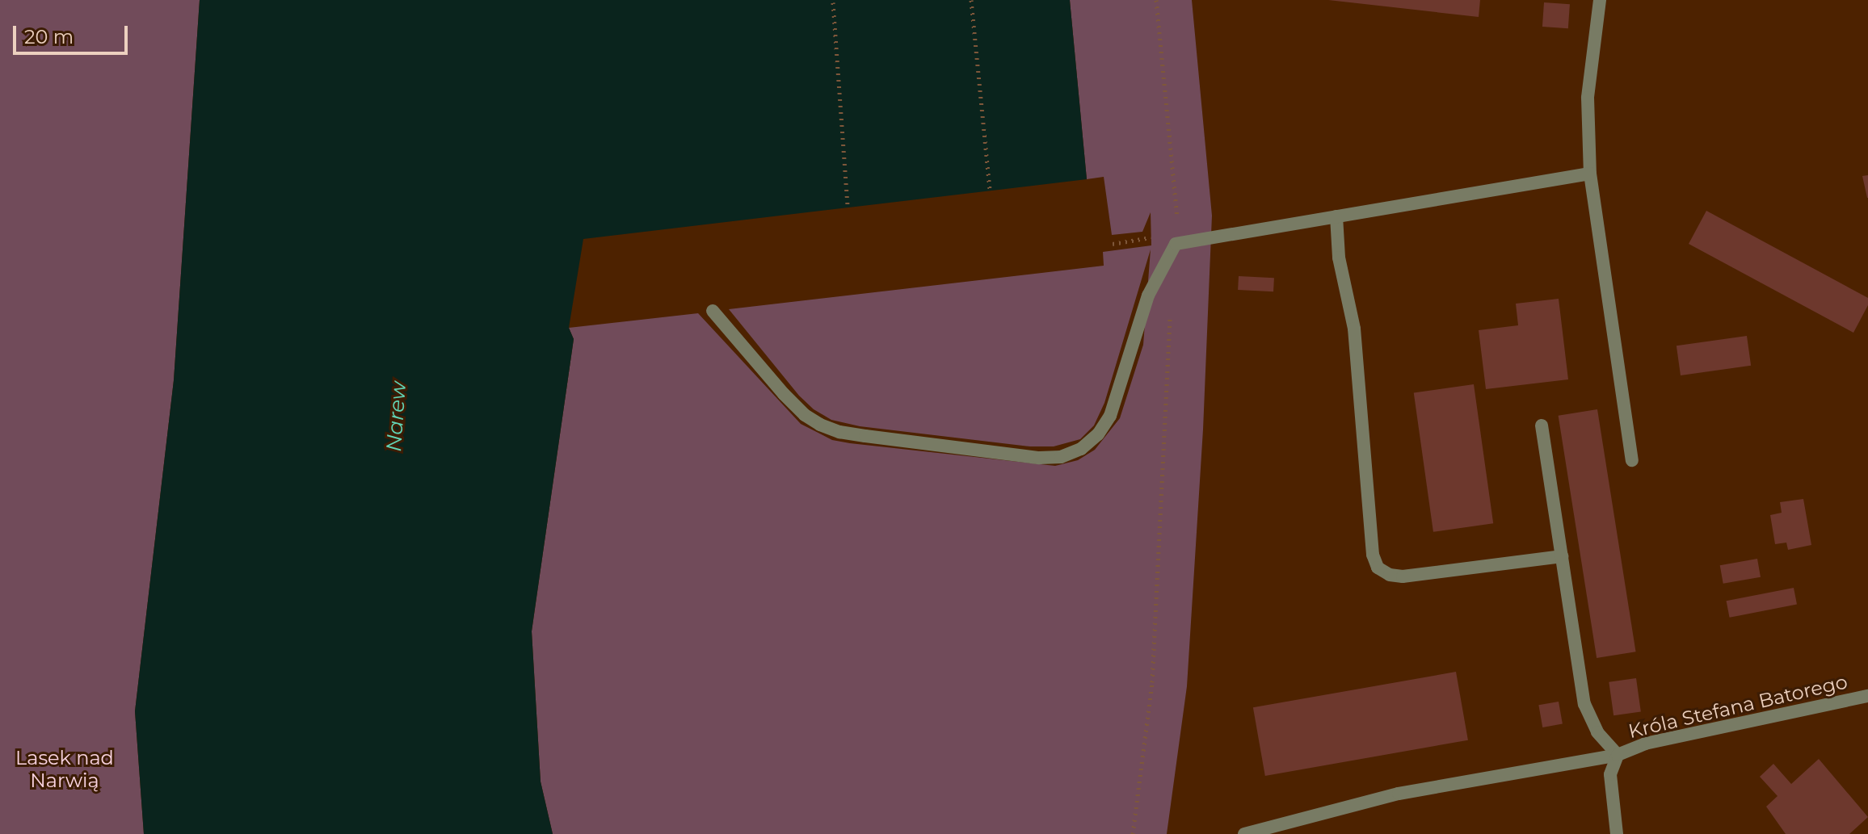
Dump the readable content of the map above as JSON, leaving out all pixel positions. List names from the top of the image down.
{
  "streets": {
    "street": ["Króla Stefana Batorego"]
  },
  "water": ["Narew"],
  "parks": ["Lasek nad Narwią"],
  "scale_bar": "20 m"
}
